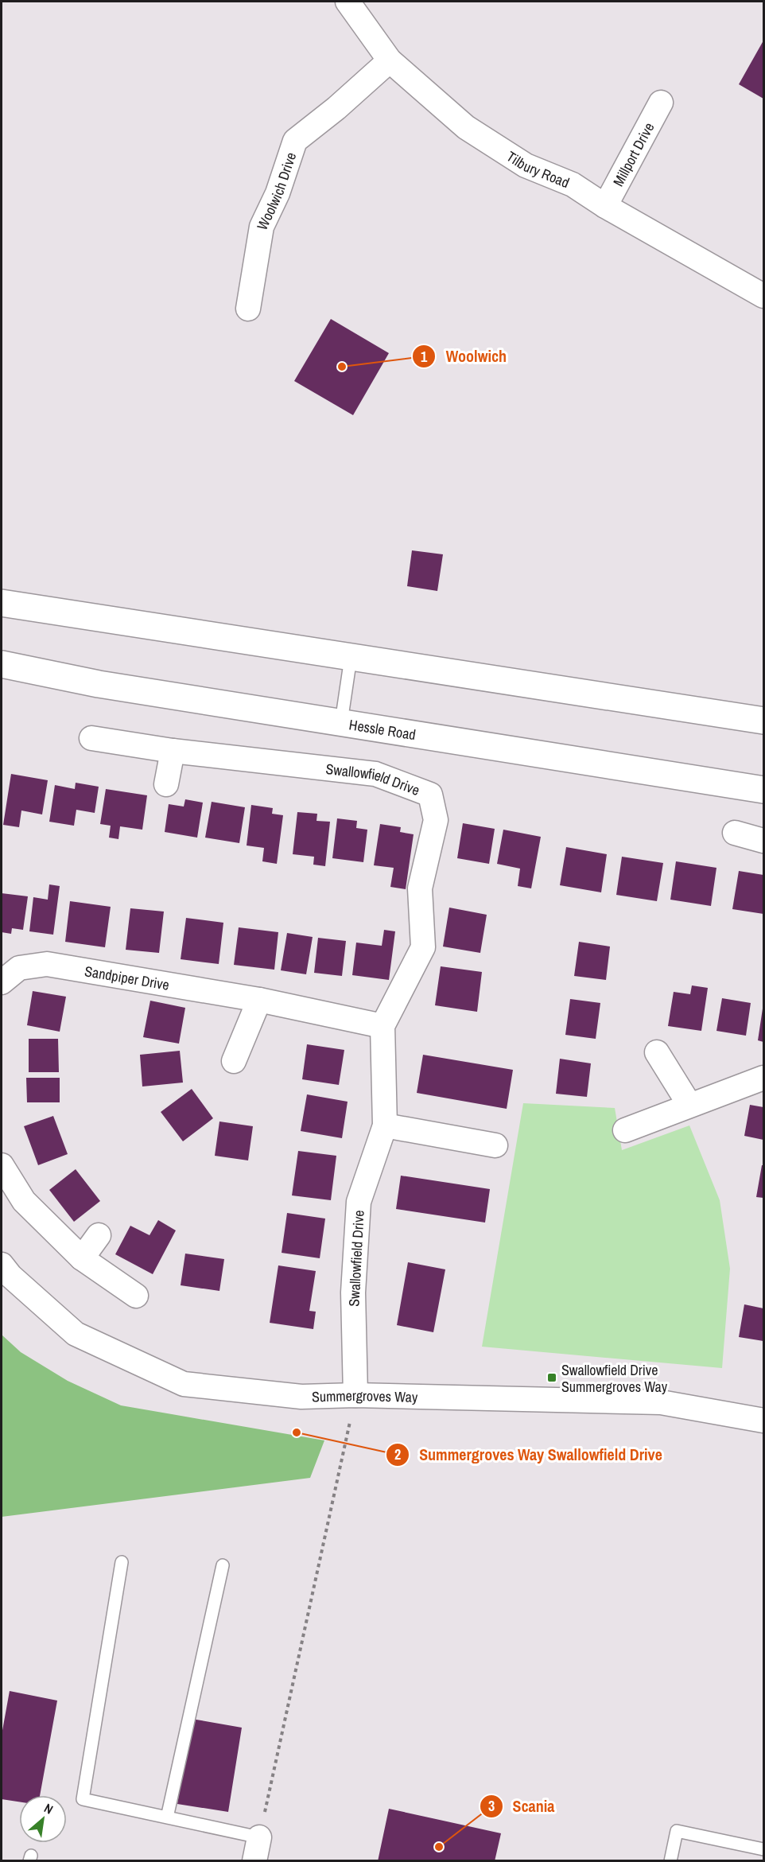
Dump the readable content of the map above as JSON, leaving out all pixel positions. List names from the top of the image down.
{
  "streets": {
    "street": [
      "Millport Drive",
      "Tilbury Road",
      "Woolwich Drive",
      "Hessle Road",
      "Swallowfield Drive",
      "Sandpiper Drive",
      "Summergroves Way"
    ]
  },
  "crossings": [
    ["Millport Drive", "Tilbury Road"],
    ["Tilbury Road", "Woolwich Drive"],
    ["Swallowfield Drive", "Sandpiper Drive"],
    ["Swallowfield Drive", "Summergroves Way"]
  ],
  "places": {
    "other": ["Woolwich", "Summergroves Way Swallowfield Drive", "Scania"],
    "transit": ["Swallowfield Drive Summergroves Way"]
  },
  "north": "top right"
}
